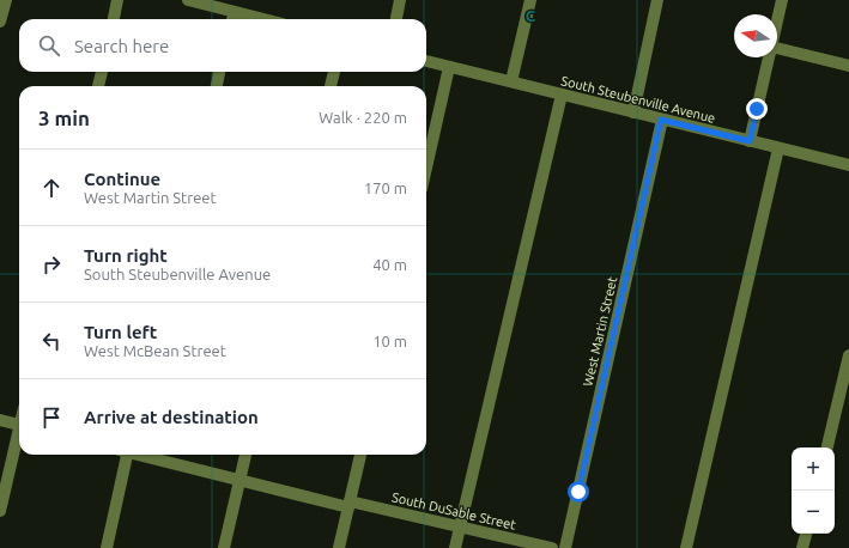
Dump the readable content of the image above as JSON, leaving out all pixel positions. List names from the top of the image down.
{
  "streets": {
    "street": ["South Steubenville Avenue", "West Martin Street", "South DuSable Street"]
  },
  "crossings": [
    ["South Steubenville Avenue", "West Martin Street"]
  ],
  "north": "left",
  "page": {
    "search": "Search here",
    "heading": ["3 min", "Walk · 220 m"],
    "list": [
      ["Continue", "West Martin Street", "170 m"],
      ["Turn right", "South Steubenville Avenue", "40 m"],
      ["Turn left", "West McBean Street", "10 m"],
      "Arrive at destination"
    ],
    "map_buttons": ["+", "−"]
  },
  "grid": {
    "columns": ["C"]
  }
}
